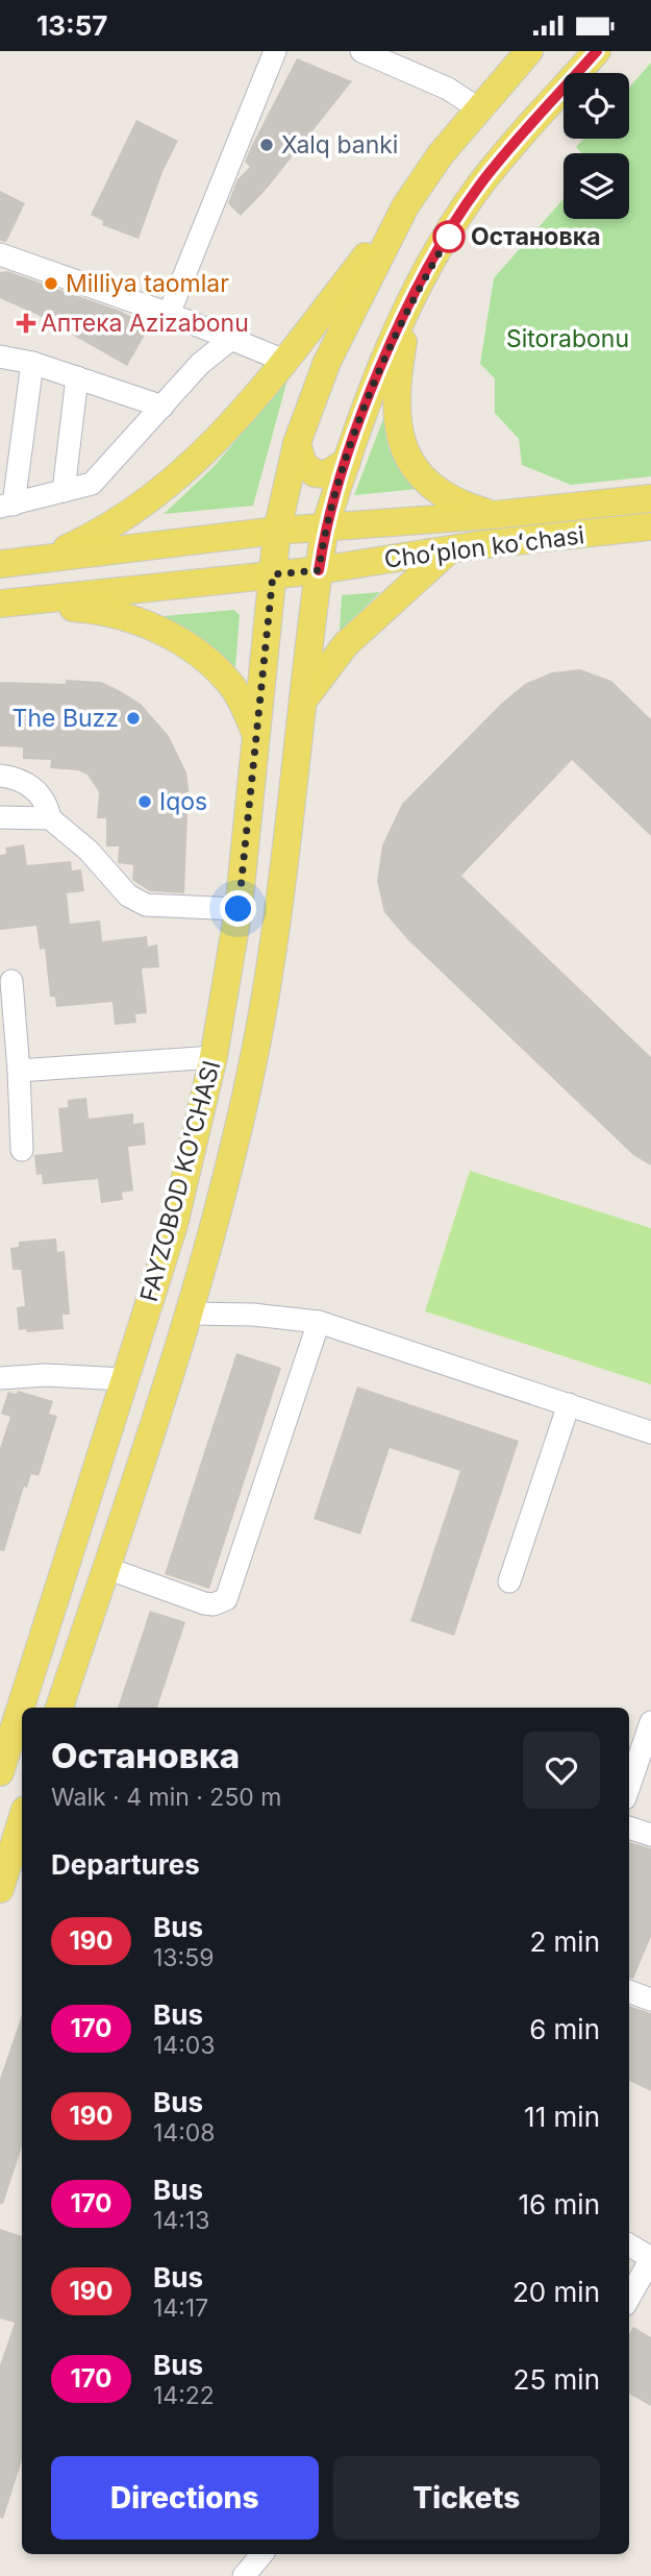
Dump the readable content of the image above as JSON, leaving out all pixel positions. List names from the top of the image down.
{
  "streets": {
    "main road": ["Choʻplon koʻchasi", "FAYZOBOD KO'CHASI"]
  },
  "crossings": [
    ["Choʻplon koʻchasi", "FAYZOBOD KO'CHASI"]
  ],
  "parks": ["Sitorabonu"],
  "places": {
    "other": [
      "Xalq banki",
      "Остановка",
      "Milliya taomlar",
      "The Buzz",
      "Iqos"
    ],
    "health": ["Аптека Azizabonu"]
  },
  "lines": ["bus line 190"],
  "page": {
    "status": "13:57",
    "heading": [
      ["Остановка", "Walk · 4 min · 250 m"],
      "Departures"
    ],
    "list": [
      {
        "mark": "190",
        "name": "Bus",
        "note": "13:59",
        "value": "2 min"
      },
      {
        "mark": "170",
        "name": "Bus",
        "note": "14:03",
        "value": "6 min"
      },
      {
        "mark": "190",
        "name": "Bus",
        "note": "14:08",
        "value": "11 min"
      },
      {
        "mark": "170",
        "name": "Bus",
        "note": "14:13",
        "value": "16 min"
      },
      {
        "mark": "190",
        "name": "Bus",
        "note": "14:17",
        "value": "20 min"
      },
      {
        "mark": "170",
        "name": "Bus",
        "note": "14:22",
        "value": "25 min"
      }
    ],
    "buttons": ["Directions", "Tickets"]
  }
}
